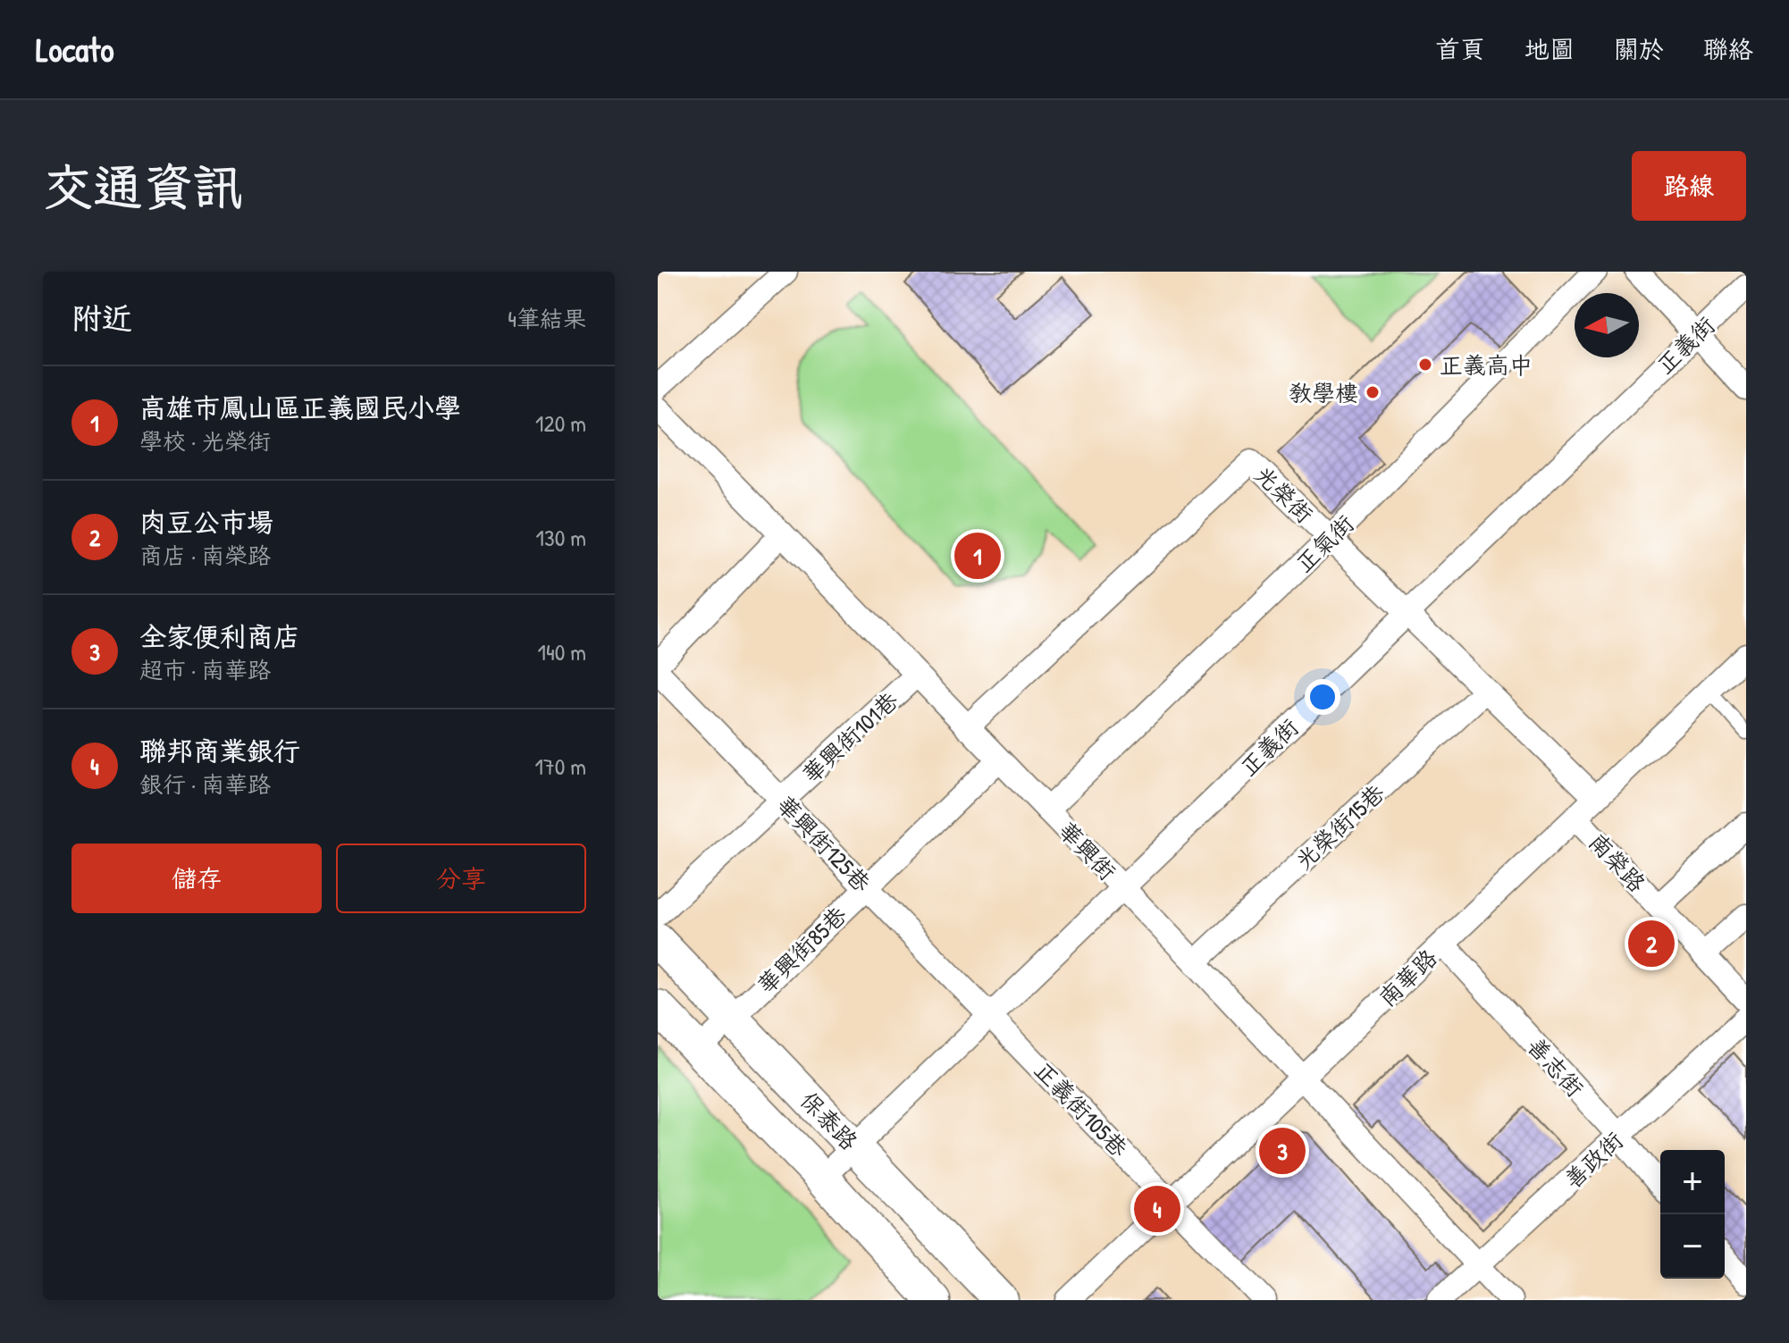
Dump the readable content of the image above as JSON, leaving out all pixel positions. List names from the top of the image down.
{
  "streets": {
    "street": [
      "正義街",
      "光榮街",
      "正氣街",
      "華興街101巷",
      "光榮街15巷",
      "華興街125巷",
      "華興街",
      "南榮路",
      "華興街85巷",
      "南華路",
      "善志街",
      "正義街105巷",
      "保泰路",
      "善政街"
    ]
  },
  "crossings": [
    ["正義街", "光榮街"],
    ["正義街", "華興街125巷"],
    ["正義街", "華興街"],
    ["正義街", "正義街105巷"],
    ["正義街", "保泰路"],
    ["光榮街", "正氣街"],
    ["光榮街", "光榮街15巷"],
    ["光榮街", "華興街"],
    ["光榮街", "南華路"],
    ["正氣街", "華興街"],
    ["華興街101巷", "華興街125巷"],
    ["華興街101巷", "華興街"],
    ["光榮街15巷", "華興街"],
    ["華興街125巷", "華興街85巷"],
    ["華興街125巷", "正義街105巷"],
    ["華興街", "華興街85巷"],
    ["華興街", "南華路"],
    ["華興街", "善政街"],
    ["南榮路", "南華路"],
    ["華興街85巷", "保泰路"],
    ["南華路", "善志街"],
    ["南華路", "正義街105巷"],
    ["善志街", "善政街"]
  ],
  "places": ["正義高中", "教學樓"],
  "north": "left",
  "page": {
    "header": "Locato",
    "nav": [
      "首頁",
      "地圖",
      "關於",
      "聯絡"
    ],
    "buttons": [
      "路線",
      ["儲存", "分享"]
    ],
    "title": "交通資訊",
    "heading": ["附近", "4筆結果"],
    "list": [
      {
        "mark": "1",
        "name": "高雄市鳳山區正義國民小學",
        "note": "學校 · 光榮街",
        "value": "120 m"
      },
      {
        "mark": "2",
        "name": "肉豆公市場",
        "note": "商店 · 南榮路",
        "value": "130 m"
      },
      {
        "mark": "3",
        "name": "全家便利商店",
        "note": "超市 · 南華路",
        "value": "140 m"
      },
      {
        "mark": "4",
        "name": "聯邦商業銀行",
        "note": "銀行 · 南華路",
        "value": "170 m"
      }
    ],
    "pins": [
      "1",
      "2",
      "3",
      "4"
    ],
    "map_buttons": ["+", "−"]
  }
}
